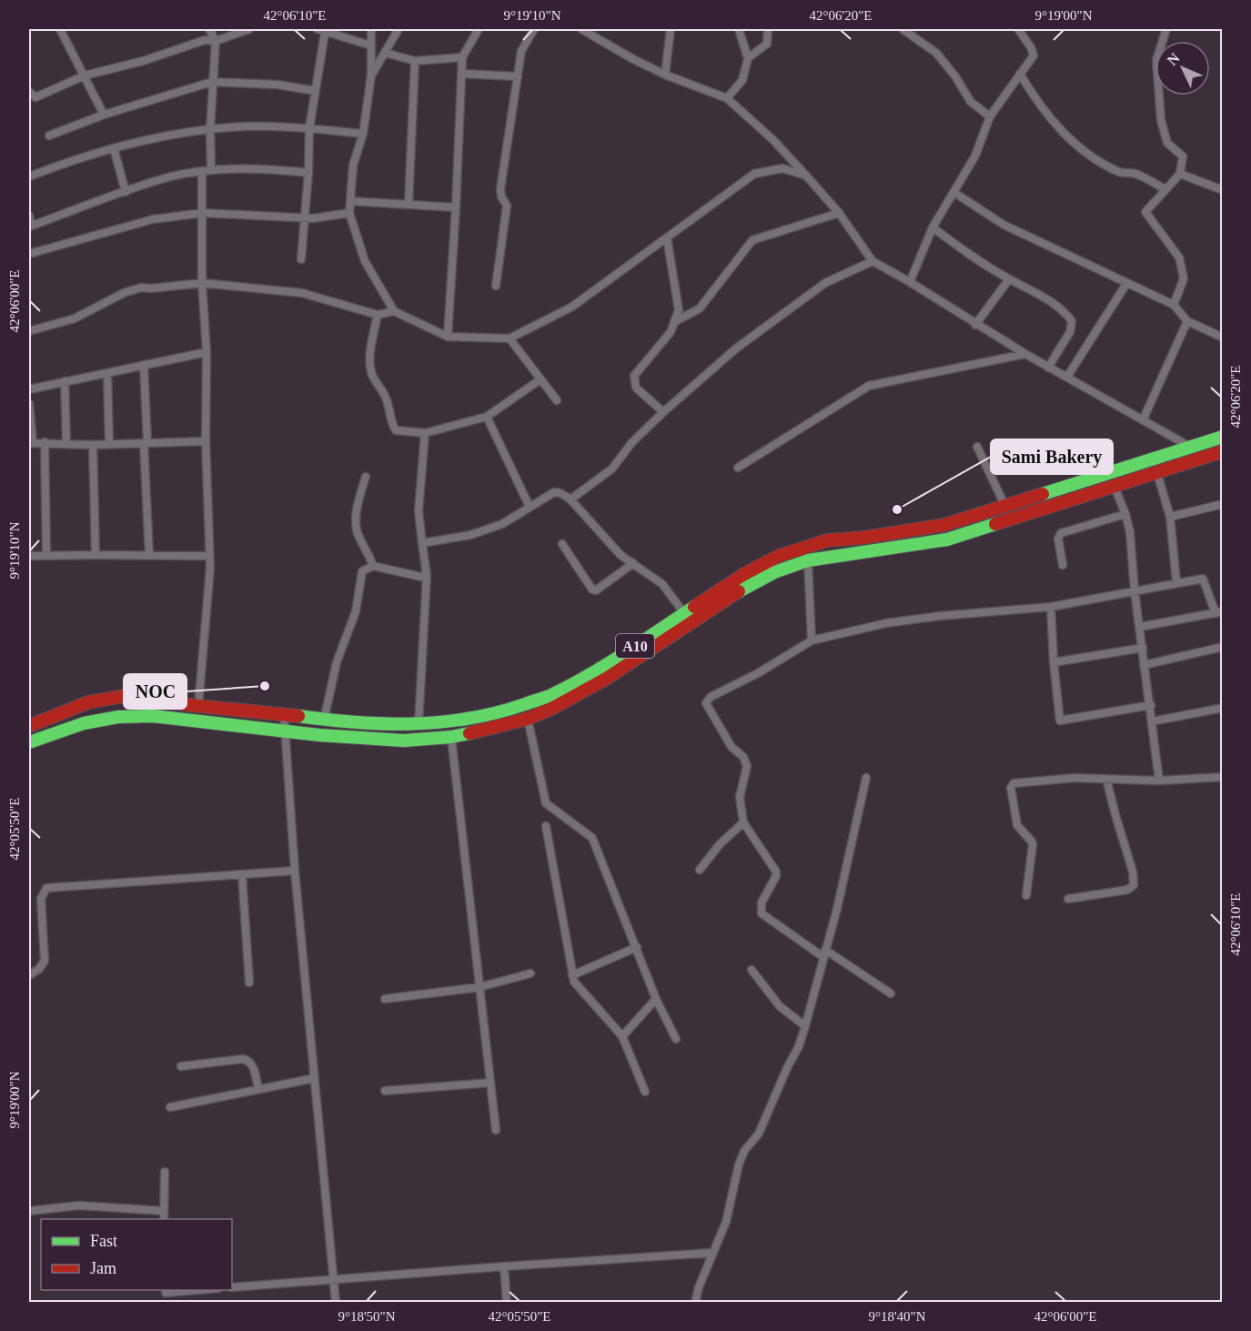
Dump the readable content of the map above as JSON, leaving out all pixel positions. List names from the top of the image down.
{
  "streets": {
    "highway": ["A10"]
  },
  "places": ["Sami Bakery", "NOC"],
  "legend": ["Fast", "Jam"],
  "north": "top left",
  "coordinates": [
    "42°06'10\"E",
    "9°19'10\"N",
    "42°06'20\"E",
    "9°19'00\"N",
    "42°06'00\"E",
    "42°05'50\"E",
    "9°18'50\"N",
    "9°18'40\"N"
  ]
}
